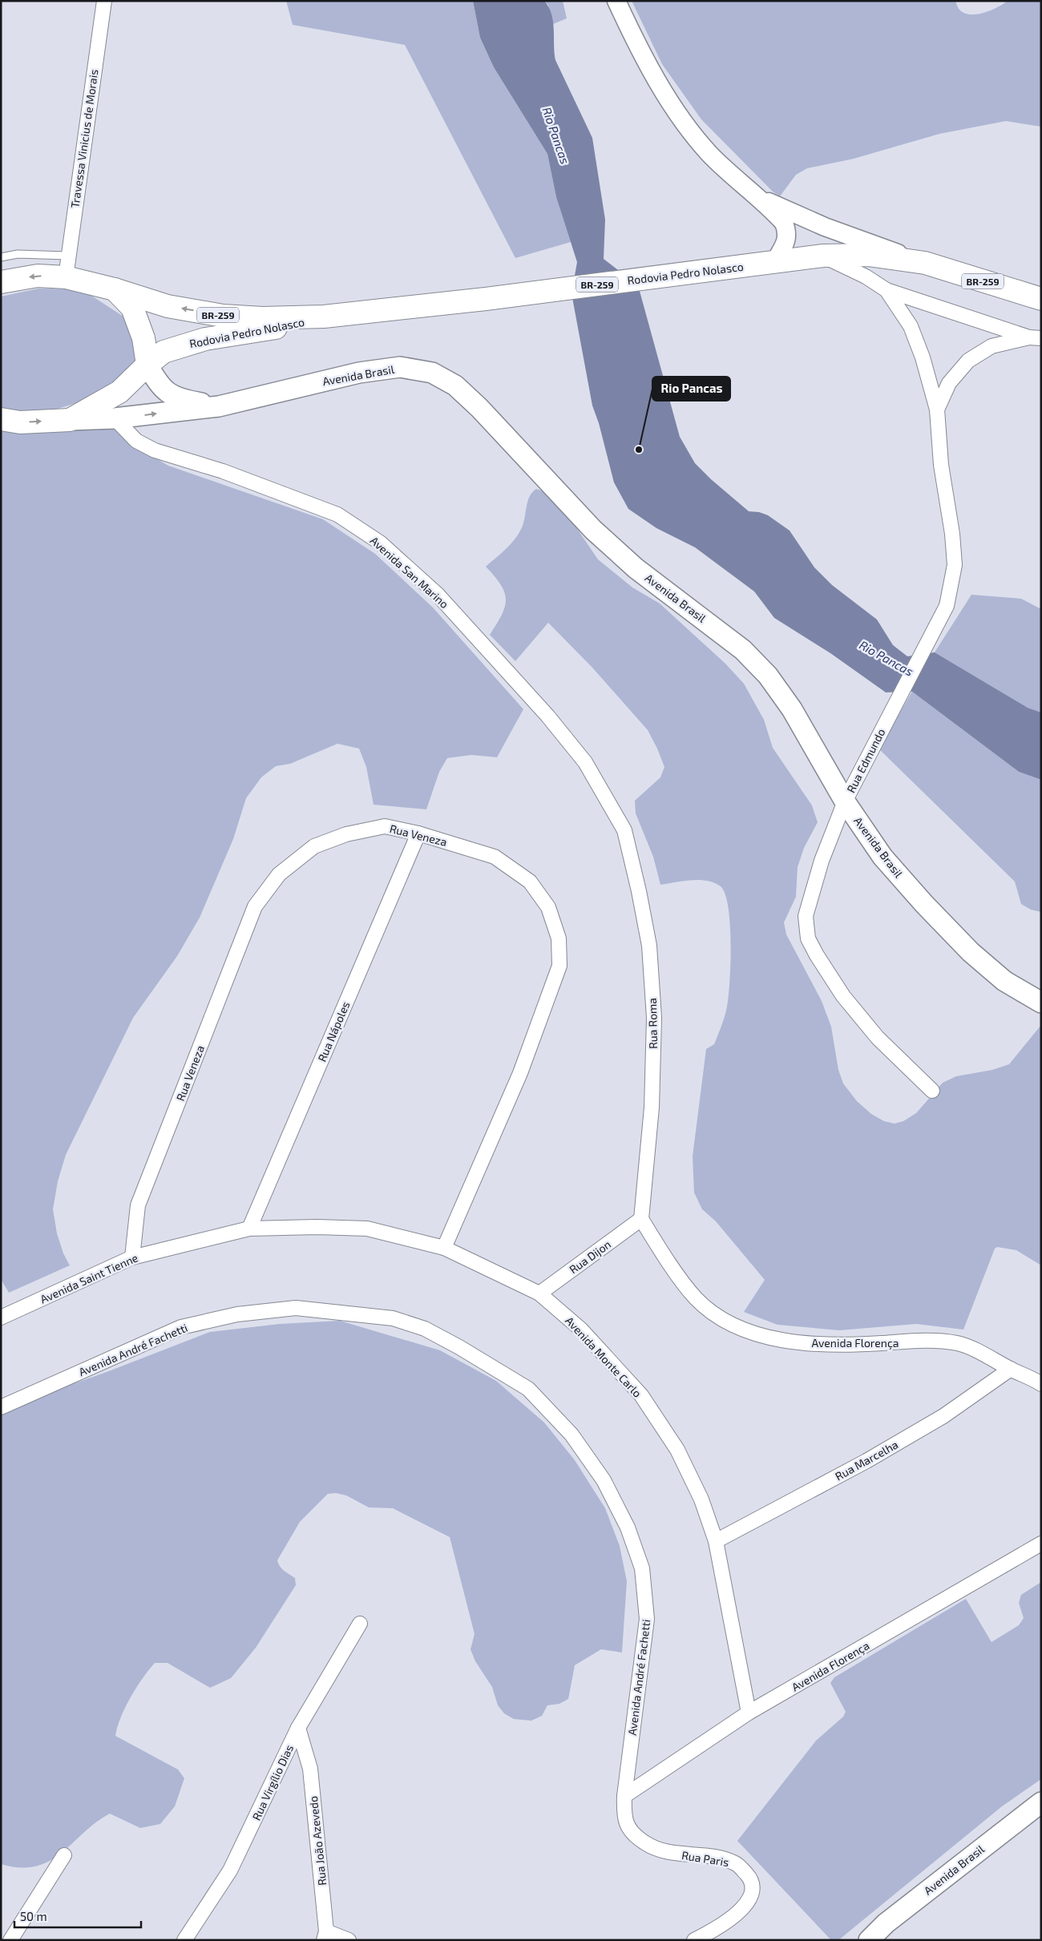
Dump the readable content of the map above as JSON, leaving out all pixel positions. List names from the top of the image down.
{
  "streets": {
    "highway": ["Rodovia Pedro Nolasco", "BR-259"],
    "main road": ["Avenida Brasil"],
    "street": [
      "Travessa Vinicius de Morais",
      "Avenida San Marino",
      "Rua Edmundo",
      "Rua Veneza",
      "Rua Roma",
      "Rua Nápoles",
      "Rua Dijon",
      "Avenida Saint Tienne",
      "Avenida Florença",
      "Avenida André Fachetti",
      "Avenida Monte Carlo",
      "Rua Marcelha",
      "Rua Virgílio Dias",
      "Rua João Azevedo",
      "Rua Paris"
    ]
  },
  "crossings": [
    ["Travessa Vinicius de Morais", "Rodovia Pedro Nolasco"],
    ["Rodovia Pedro Nolasco", "Avenida Brasil"],
    ["Avenida Brasil", "Avenida San Marino"],
    ["Avenida Brasil", "Rua Edmundo"],
    ["Avenida San Marino", "Rua Roma"],
    ["Rua Veneza", "Rua Nápoles"],
    ["Rua Veneza", "Avenida Saint Tienne"],
    ["Rua Veneza", "Avenida Monte Carlo"],
    ["Rua Roma", "Rua Dijon"],
    ["Rua Roma", "Avenida Florença"],
    ["Rua Nápoles", "Avenida Saint Tienne"],
    ["Rua Nápoles", "Avenida Monte Carlo"],
    ["Rua Dijon", "Avenida Florença"],
    ["Rua Dijon", "Avenida Monte Carlo"],
    ["Avenida Saint Tienne", "Avenida Monte Carlo"],
    ["Avenida Florença", "Avenida André Fachetti"],
    ["Avenida Florença", "Avenida Monte Carlo"],
    ["Avenida Florença", "Rua Marcelha"],
    ["Avenida Florença", "Rua Paris"],
    ["Avenida André Fachetti", "Rua Paris"],
    ["Avenida Monte Carlo", "Rua Marcelha"],
    ["Rua Virgílio Dias", "Rua João Azevedo"]
  ],
  "water": ["Rio Pancas"],
  "places": ["Rio Pancas"],
  "scale_bar": "50 m"
}
